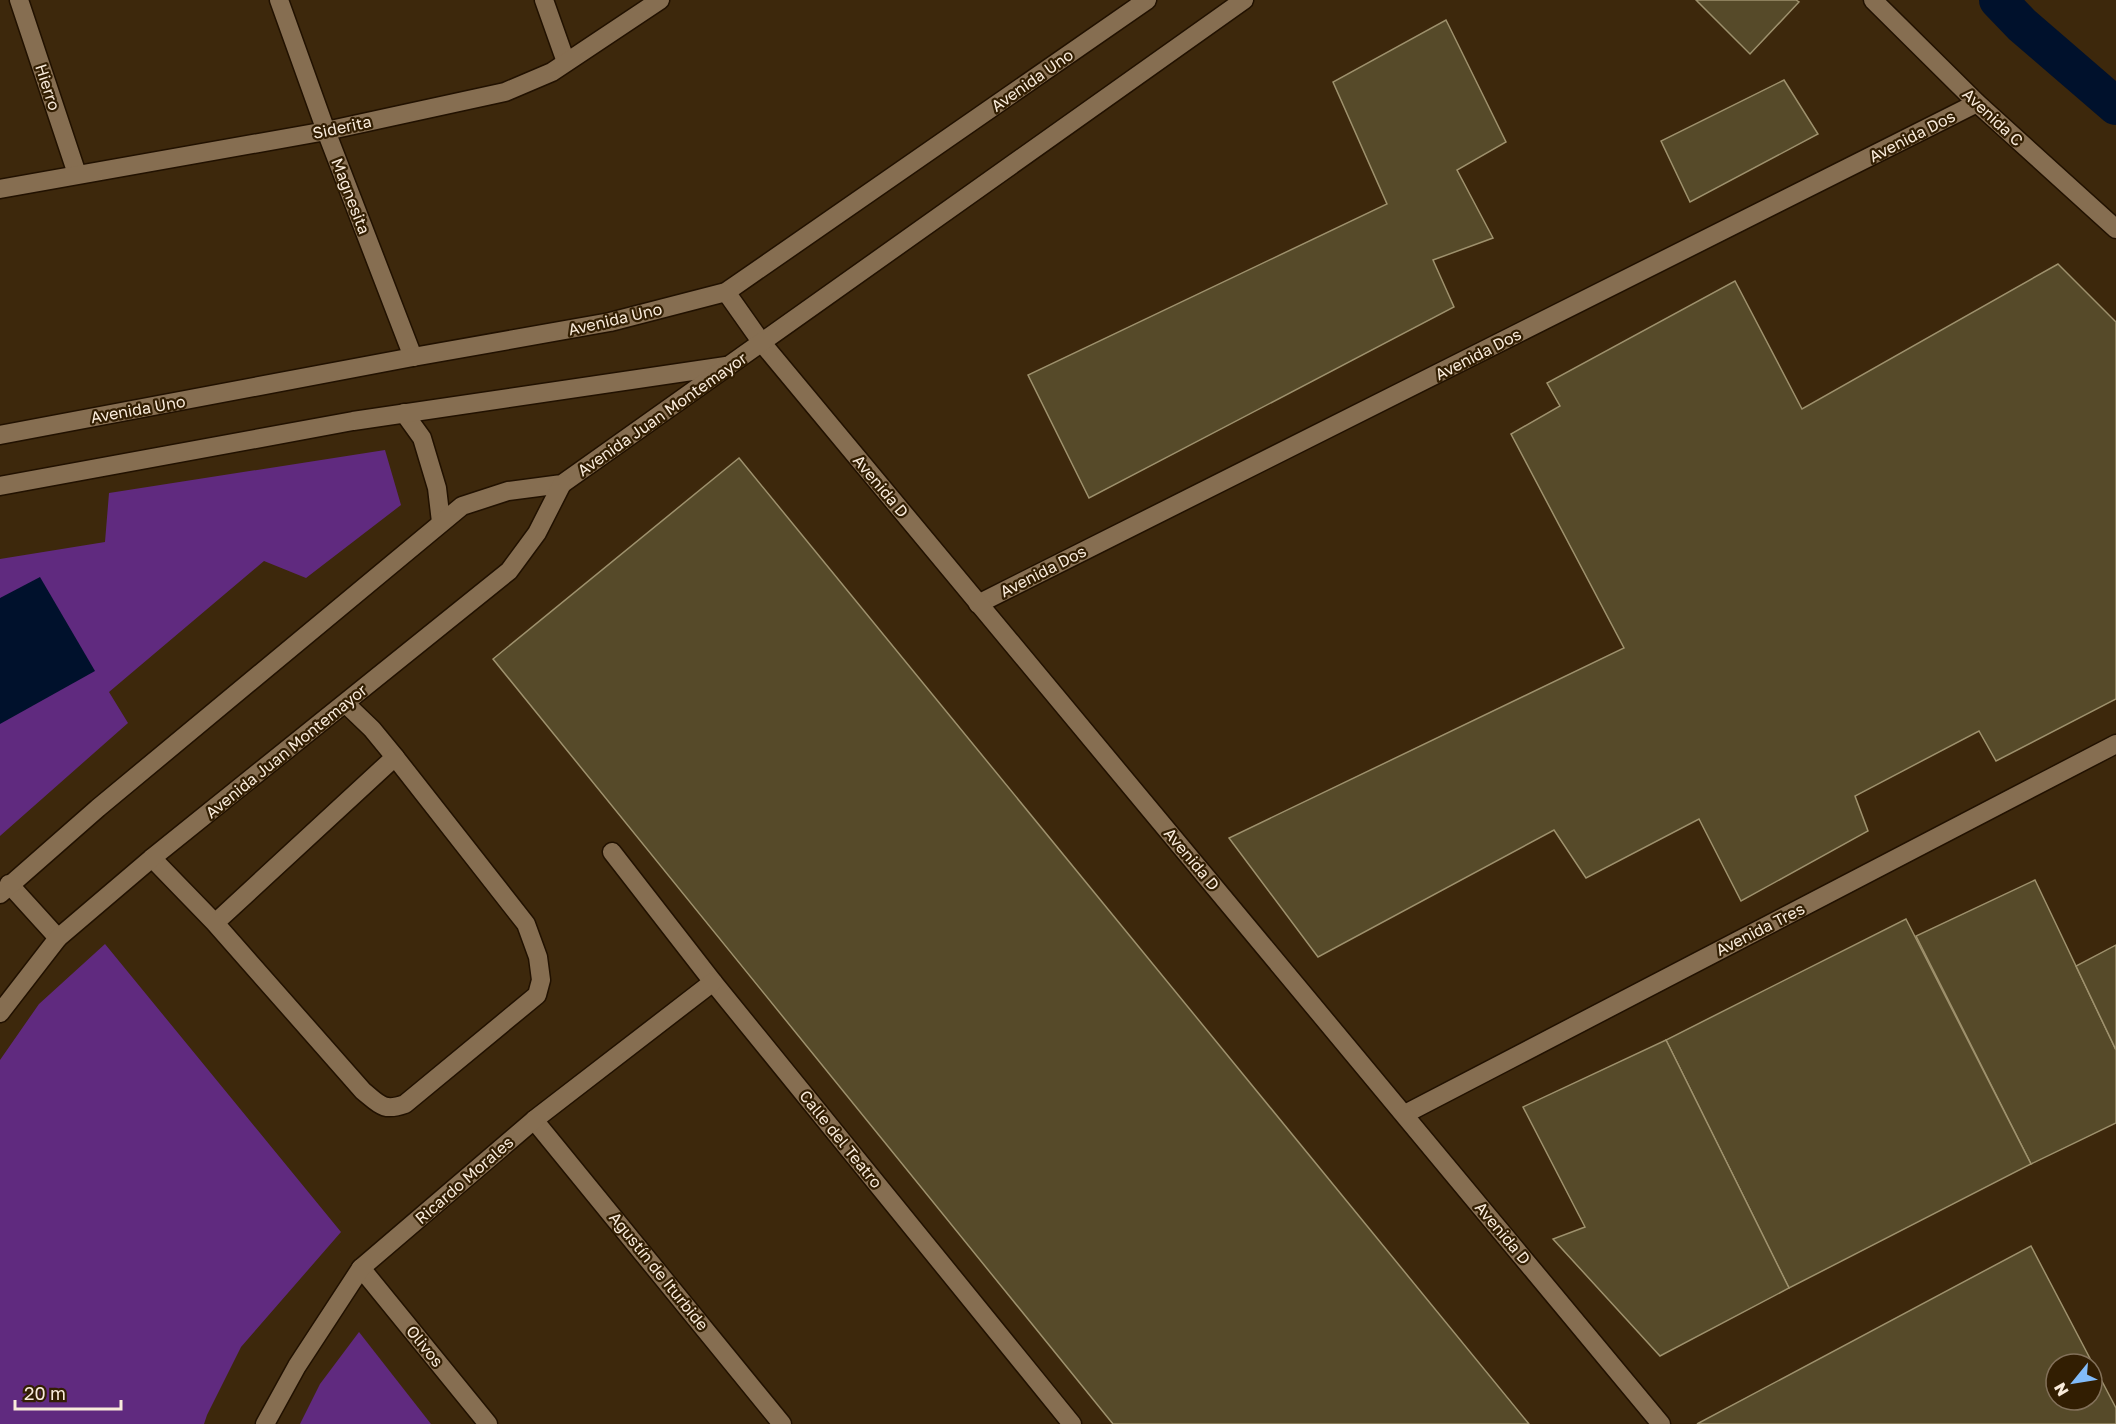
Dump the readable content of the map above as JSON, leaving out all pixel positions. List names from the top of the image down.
{
  "streets": {
    "street": [
      "Avenida Uno",
      "Hierro",
      "Avenida C",
      "Siderita",
      "Avenida Dos",
      "Magnesita",
      "Avenida Juan Montemayor",
      "Avenida D",
      "Avenida Tres",
      "Calle del Teatro",
      "Ricardo Morales",
      "Agustín de Iturbide",
      "Olivos"
    ]
  },
  "crossings": [
    ["Avenida Uno", "Magnesita"],
    ["Avenida Uno", "Avenida D"],
    ["Hierro", "Siderita"],
    ["Avenida C", "Avenida Dos"],
    ["Siderita", "Magnesita"],
    ["Avenida Dos", "Avenida D"],
    ["Avenida Juan Montemayor", "Avenida D"],
    ["Avenida D", "Avenida Tres"],
    ["Calle del Teatro", "Ricardo Morales"],
    ["Ricardo Morales", "Agustín de Iturbide"],
    ["Ricardo Morales", "Olivos"]
  ],
  "scale_bar": "20 m",
  "north": "bottom left"
}
